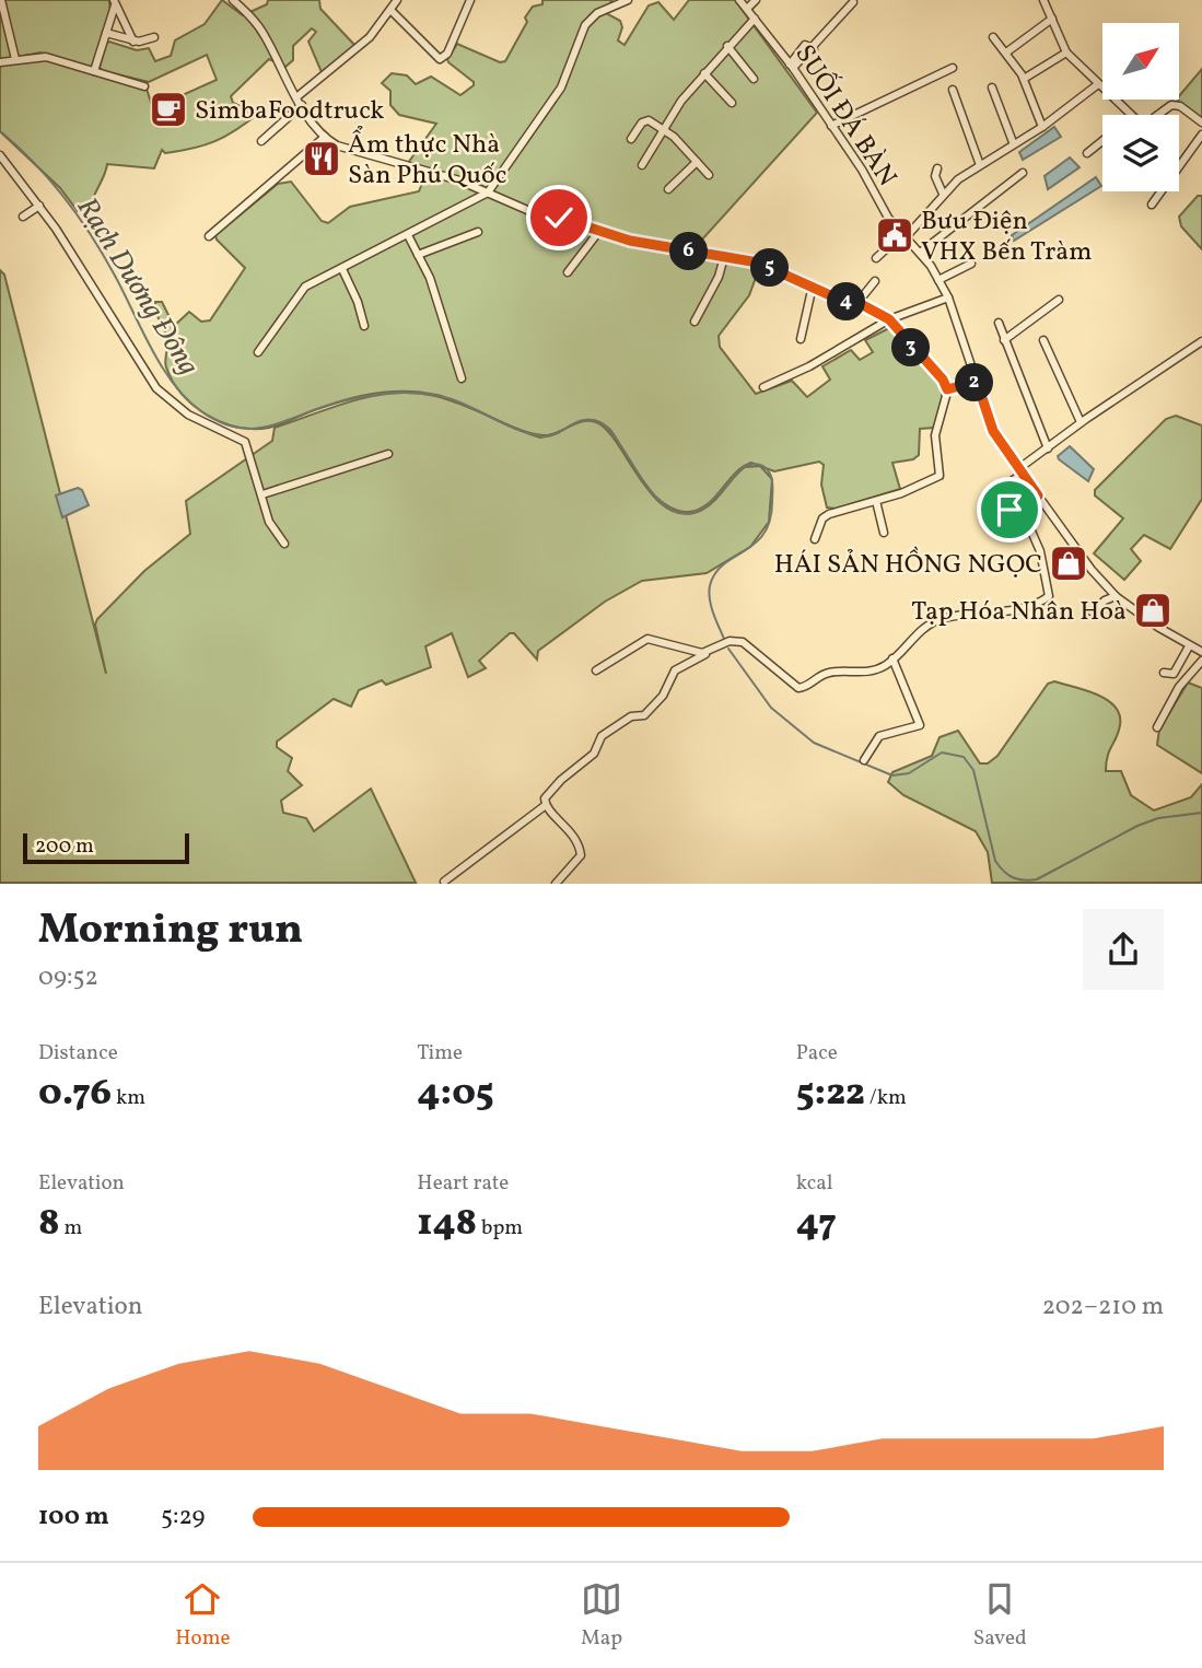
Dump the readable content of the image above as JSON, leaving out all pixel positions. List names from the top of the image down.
{
  "streets": {
    "street": ["SUỐI ĐÁ BÀN"]
  },
  "water": ["Rạch Dương Đông"],
  "places": {
    "cafe": ["SimbaFoodtruck"],
    "restaurant": ["Ẩm thực Nhà Sàn Phú Quốc"],
    "public building": ["Bưu Điện VHX Bến Tràm"],
    "shop": ["HÁI SẢN HỒNG NGỌC", "Tạp Hóa Nhân Hoà"]
  },
  "scale_bar": "200 m",
  "north": "top right",
  "page": {
    "pins": [
      "6",
      "5",
      "4",
      "3",
      "2"
    ],
    "scale": "200 m",
    "heading": ["Morning run", "09:52"],
    "stats": [
      ["Distance", "0.76 km"],
      ["Time", "4:05"],
      ["Pace", "5:22 /km"],
      ["Elevation", "8 m"],
      ["Heart rate", "148 bpm"],
      ["kcal", "47"]
    ],
    "chart": ["Elevation", "202–210 m"],
    "list": [
      {
        "name": "100 m",
        "note": "5:29"
      }
    ],
    "tabs": ["Home", "Map", "Saved"]
  }
}
